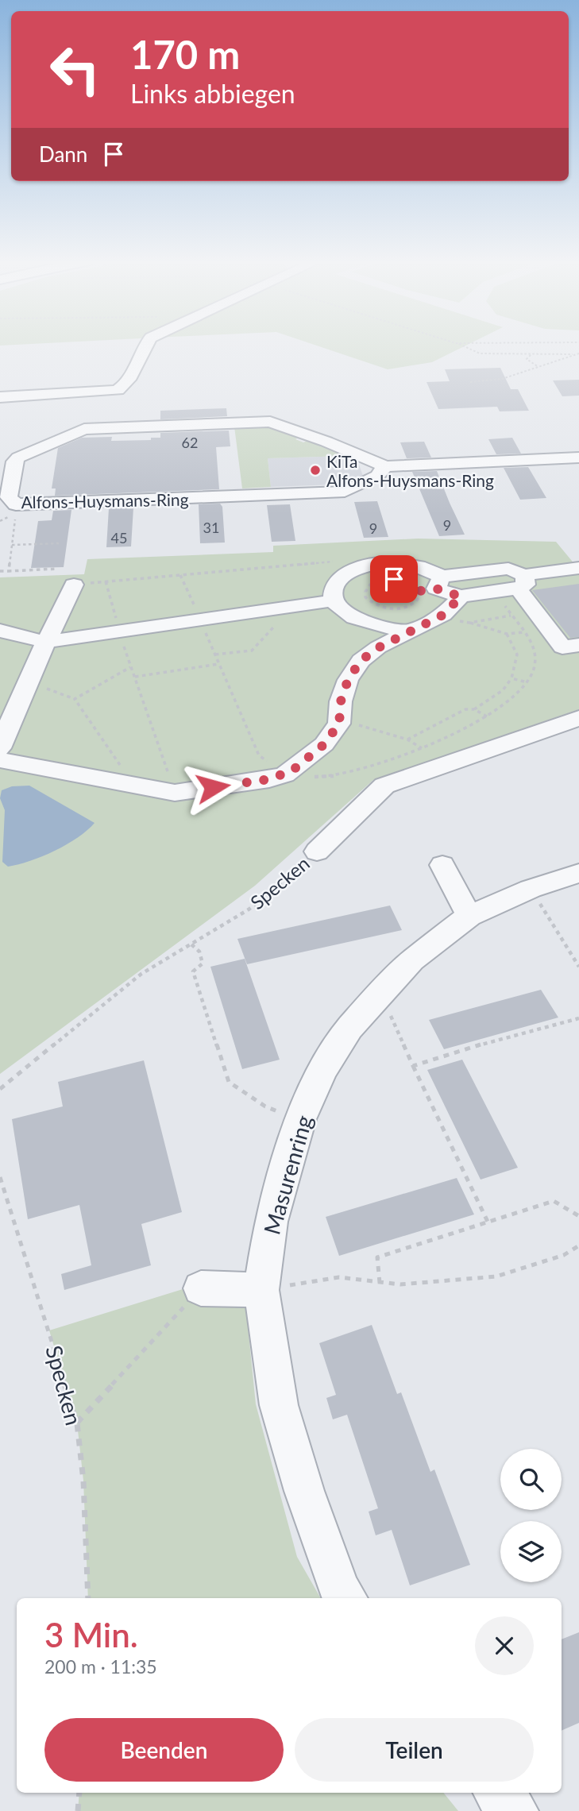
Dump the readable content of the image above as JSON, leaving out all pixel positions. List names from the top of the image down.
{
  "streets": {
    "street": ["Alfons-Huysmans-Ring", "Specken", "Masurenring"]
  },
  "places": ["KiTa Alfons-Huysmans-Ring"],
  "house_numbers": [
    "62",
    "9",
    "31",
    "9",
    "45"
  ],
  "page": {
    "turn": ["170 m", "Links abbiegen"],
    "then": "Dann",
    "heading": ["3 Min.", "200 m · 11:35"],
    "buttons": ["Beenden", "Teilen"]
  }
}
